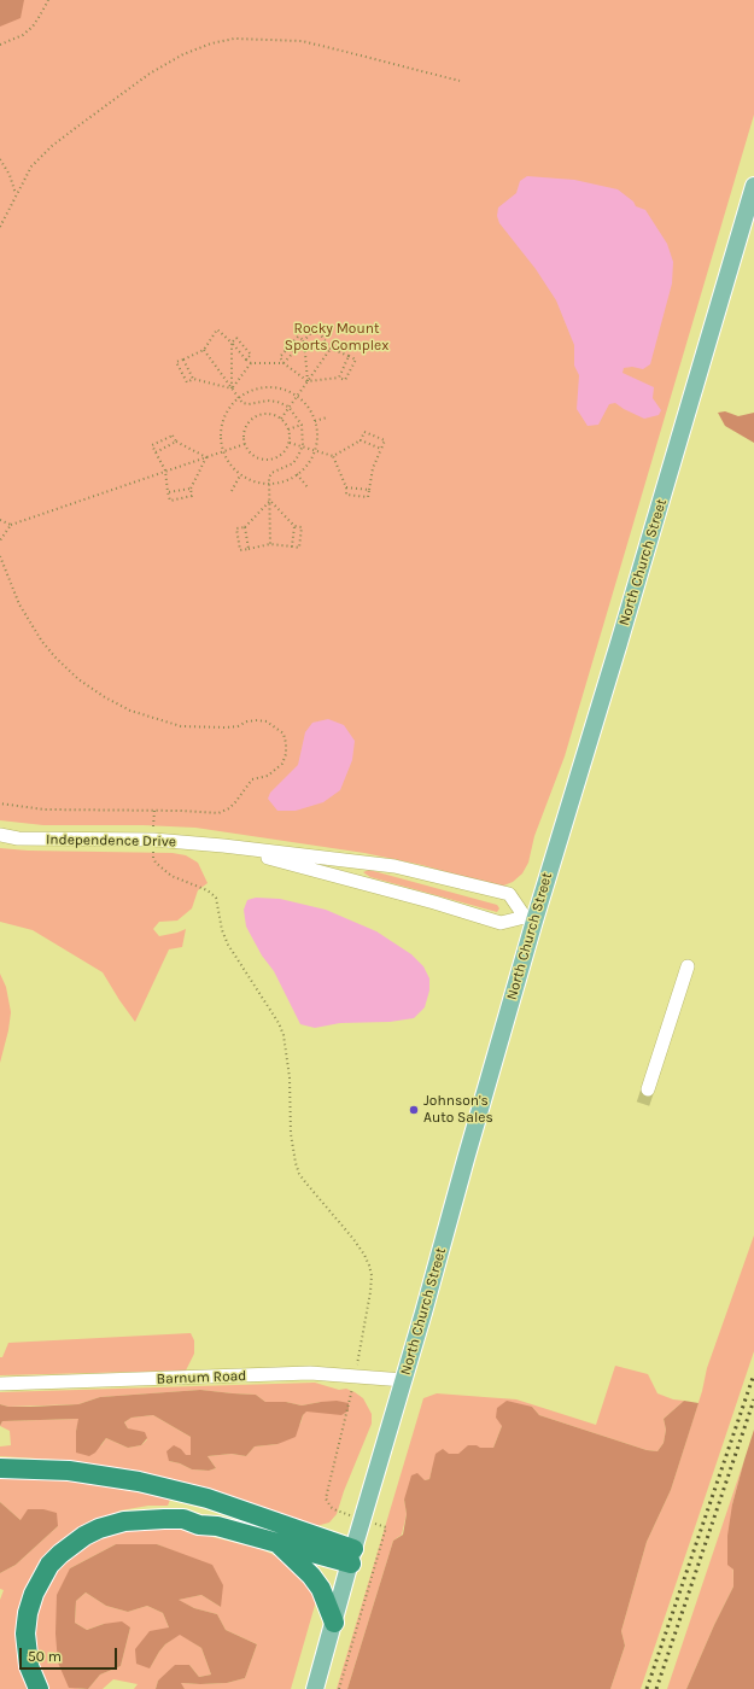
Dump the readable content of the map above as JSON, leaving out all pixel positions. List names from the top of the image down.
{
  "streets": {
    "main road": ["North Church Street"],
    "street": ["Independence Drive", "Barnum Road"]
  },
  "crossings": [
    ["North Church Street", "Barnum Road"]
  ],
  "parks": ["Rocky Mount Sports Complex"],
  "places": ["Johnson's Auto Sales"],
  "scale_bar": "50 m"
}
